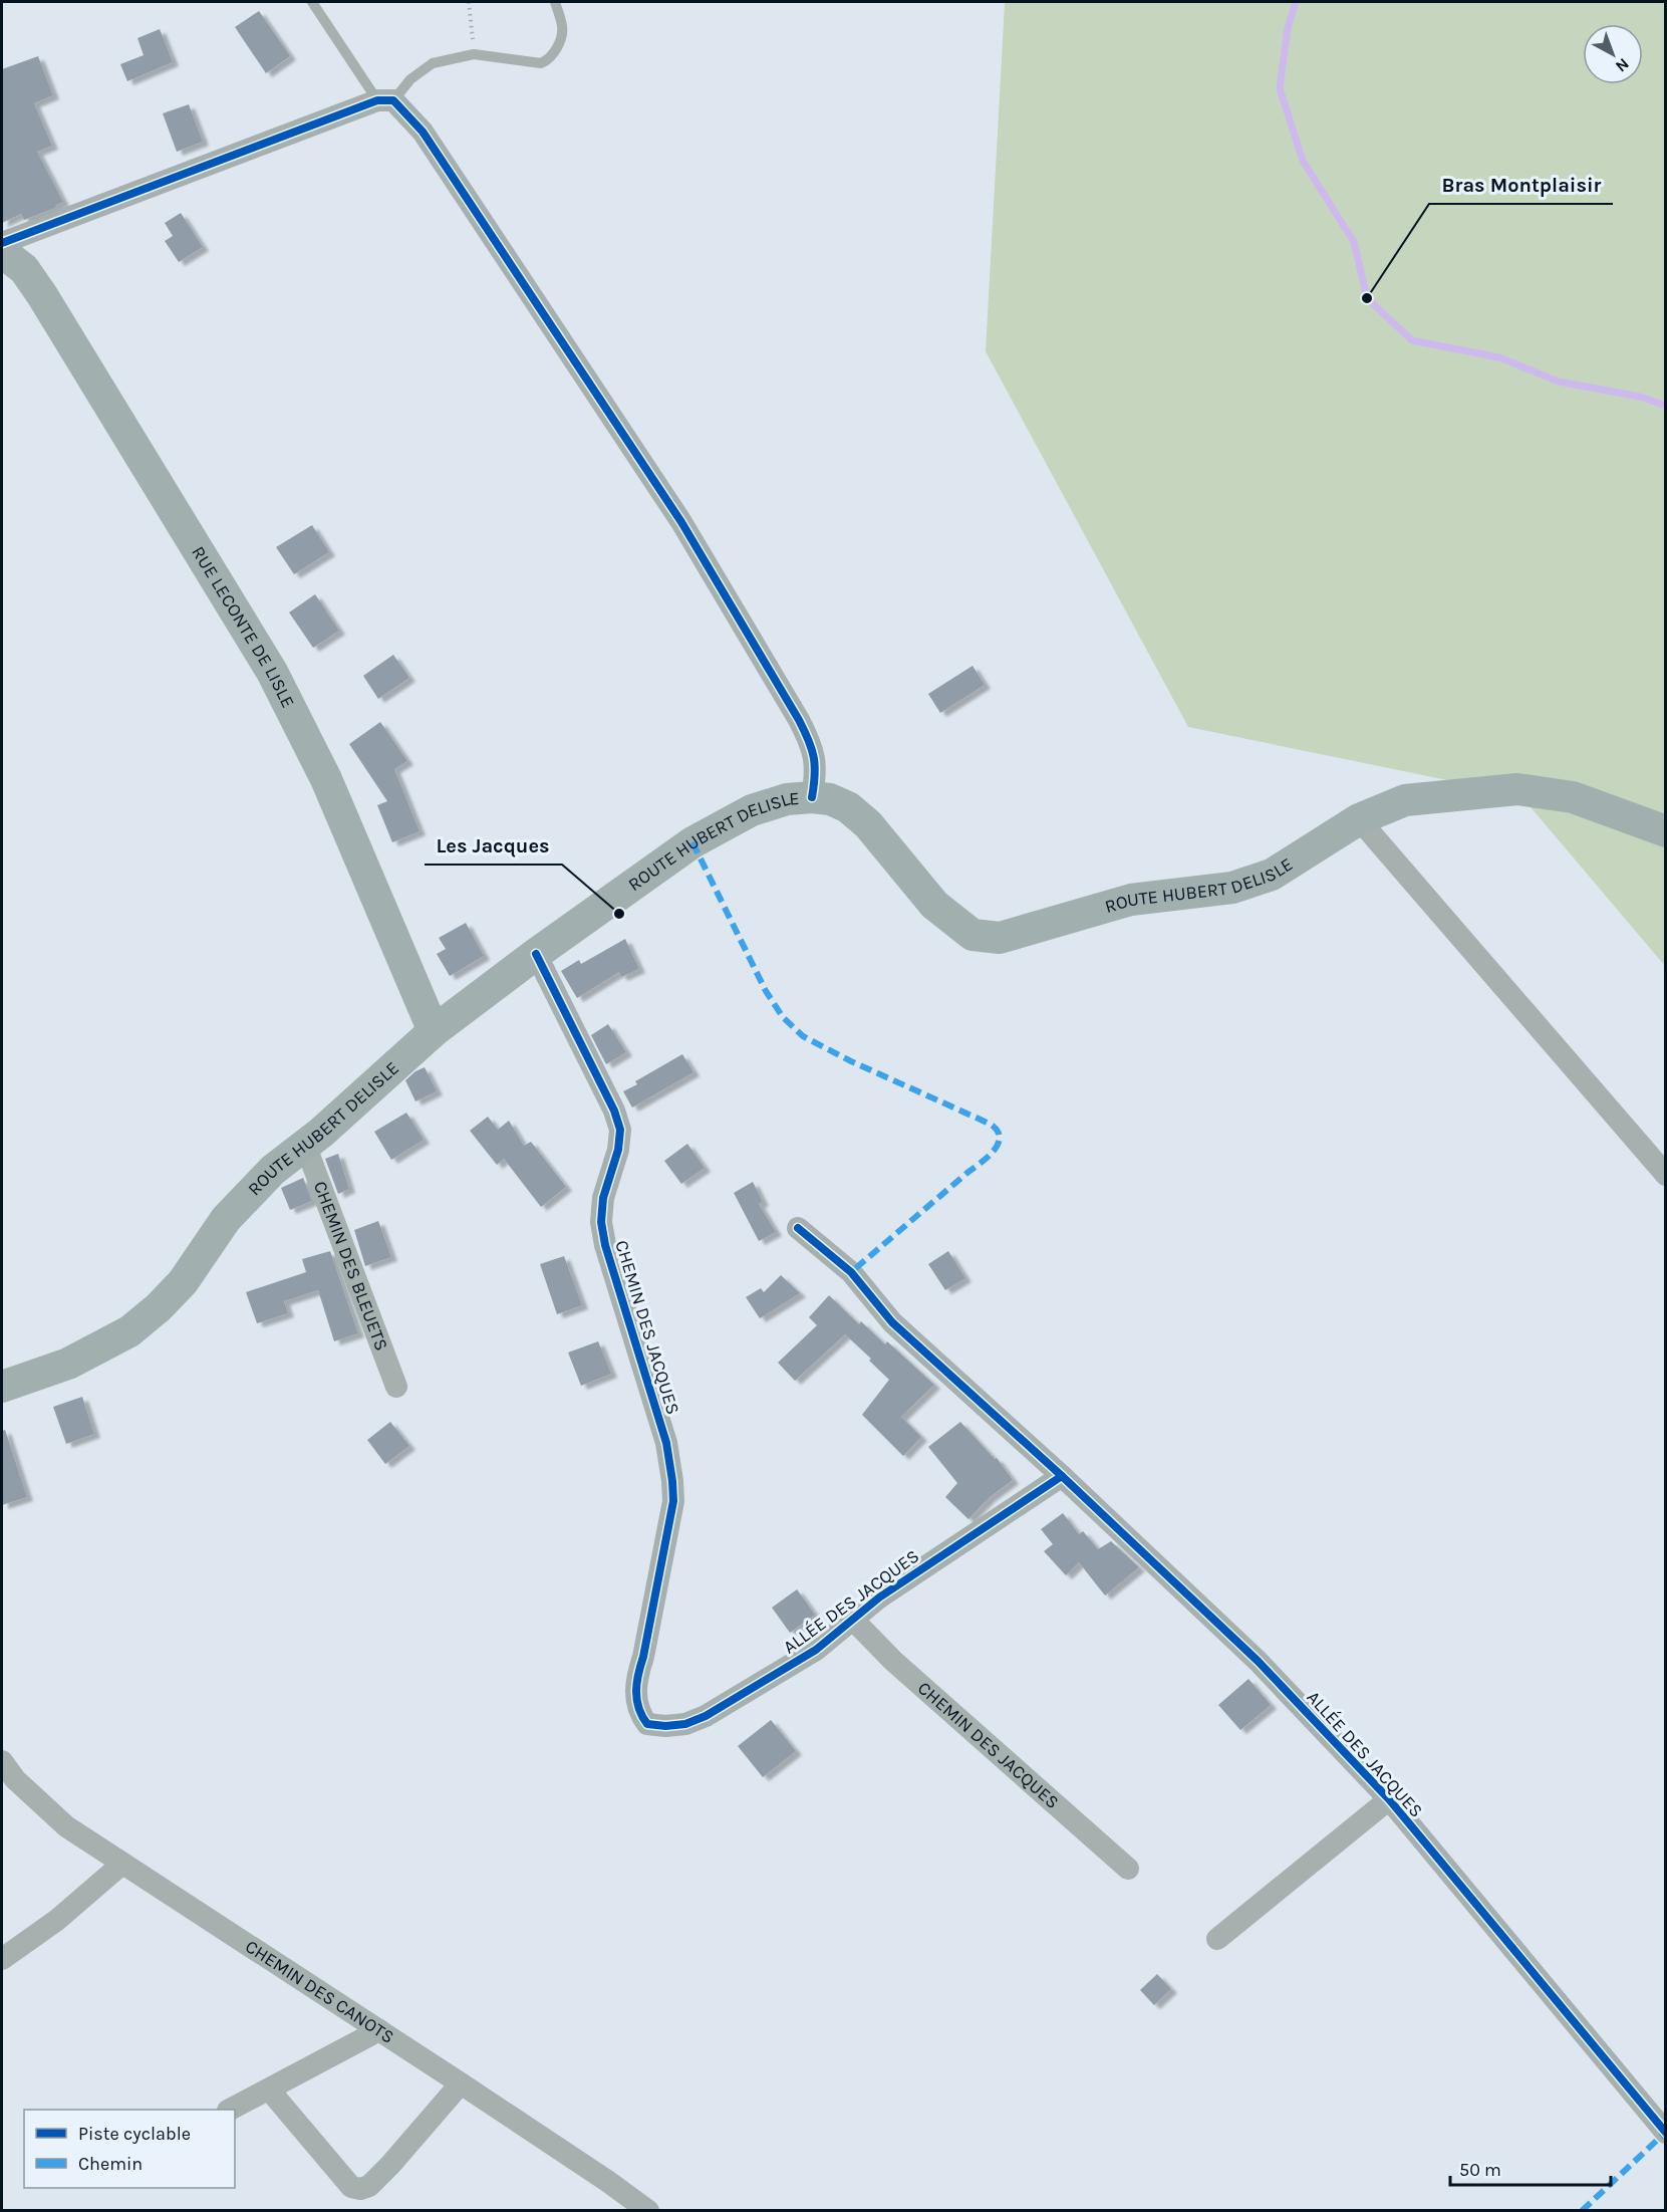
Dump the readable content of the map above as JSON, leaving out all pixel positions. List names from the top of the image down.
{
  "streets": {
    "main road": ["RUE LECONTE DE LISLE", "ROUTE HUBERT DELISLE"],
    "street": [
      "CHEMIN DES BLEUETS",
      "CHEMIN DES JACQUES",
      "ALLÉE DES JACQUES",
      "CHEMIN DES CANOTS"
    ]
  },
  "crossings": [
    ["RUE LECONTE DE LISLE", "ROUTE HUBERT DELISLE"],
    ["ROUTE HUBERT DELISLE", "CHEMIN DES BLEUETS"],
    ["ROUTE HUBERT DELISLE", "CHEMIN DES JACQUES"],
    ["CHEMIN DES JACQUES", "ALLÉE DES JACQUES"]
  ],
  "places": ["Bras Montplaisir", "Les Jacques"],
  "legend": ["Piste cyclable", "Chemin"],
  "scale_bar": "50 m",
  "north": "bottom right"
}
